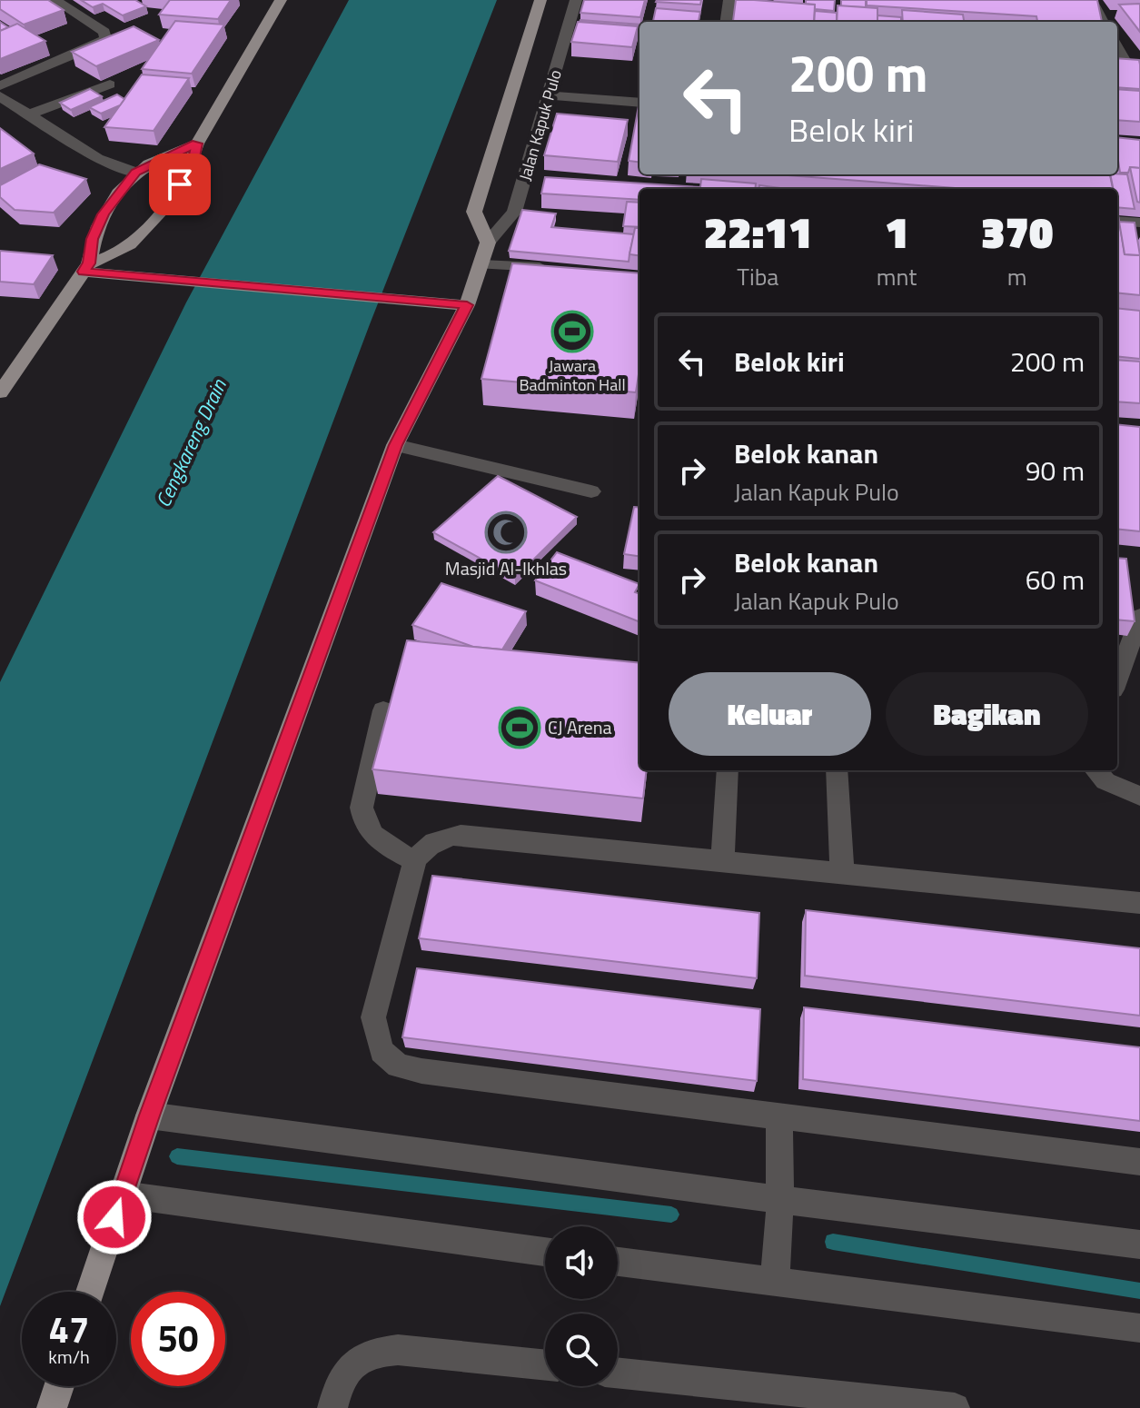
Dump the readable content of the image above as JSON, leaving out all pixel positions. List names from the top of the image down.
{
  "streets": {
    "main road": ["Jalan Kapuk Pulo"]
  },
  "water": ["Cengkareng Drain"],
  "places": {
    "sports": ["Jawara Badminton Hall", "CJ Arena"],
    "mosque": ["Masjid Al-Ikhlas"]
  },
  "page": {
    "turn": ["200 m", "Belok kiri"],
    "eta": [
      "22:11",
      "Tiba",
      "1",
      "mnt",
      "370",
      "m"
    ],
    "list": [
      {
        "name": "Belok kiri",
        "value": "200 m"
      },
      {
        "name": "Belok kanan",
        "note": "Jalan Kapuk Pulo",
        "value": "90 m"
      },
      {
        "name": "Belok kanan",
        "note": "Jalan Kapuk Pulo",
        "value": "60 m"
      }
    ],
    "buttons": ["Keluar", "Bagikan"],
    "speed": "47 km/h",
    "limit": "50"
  }
}
